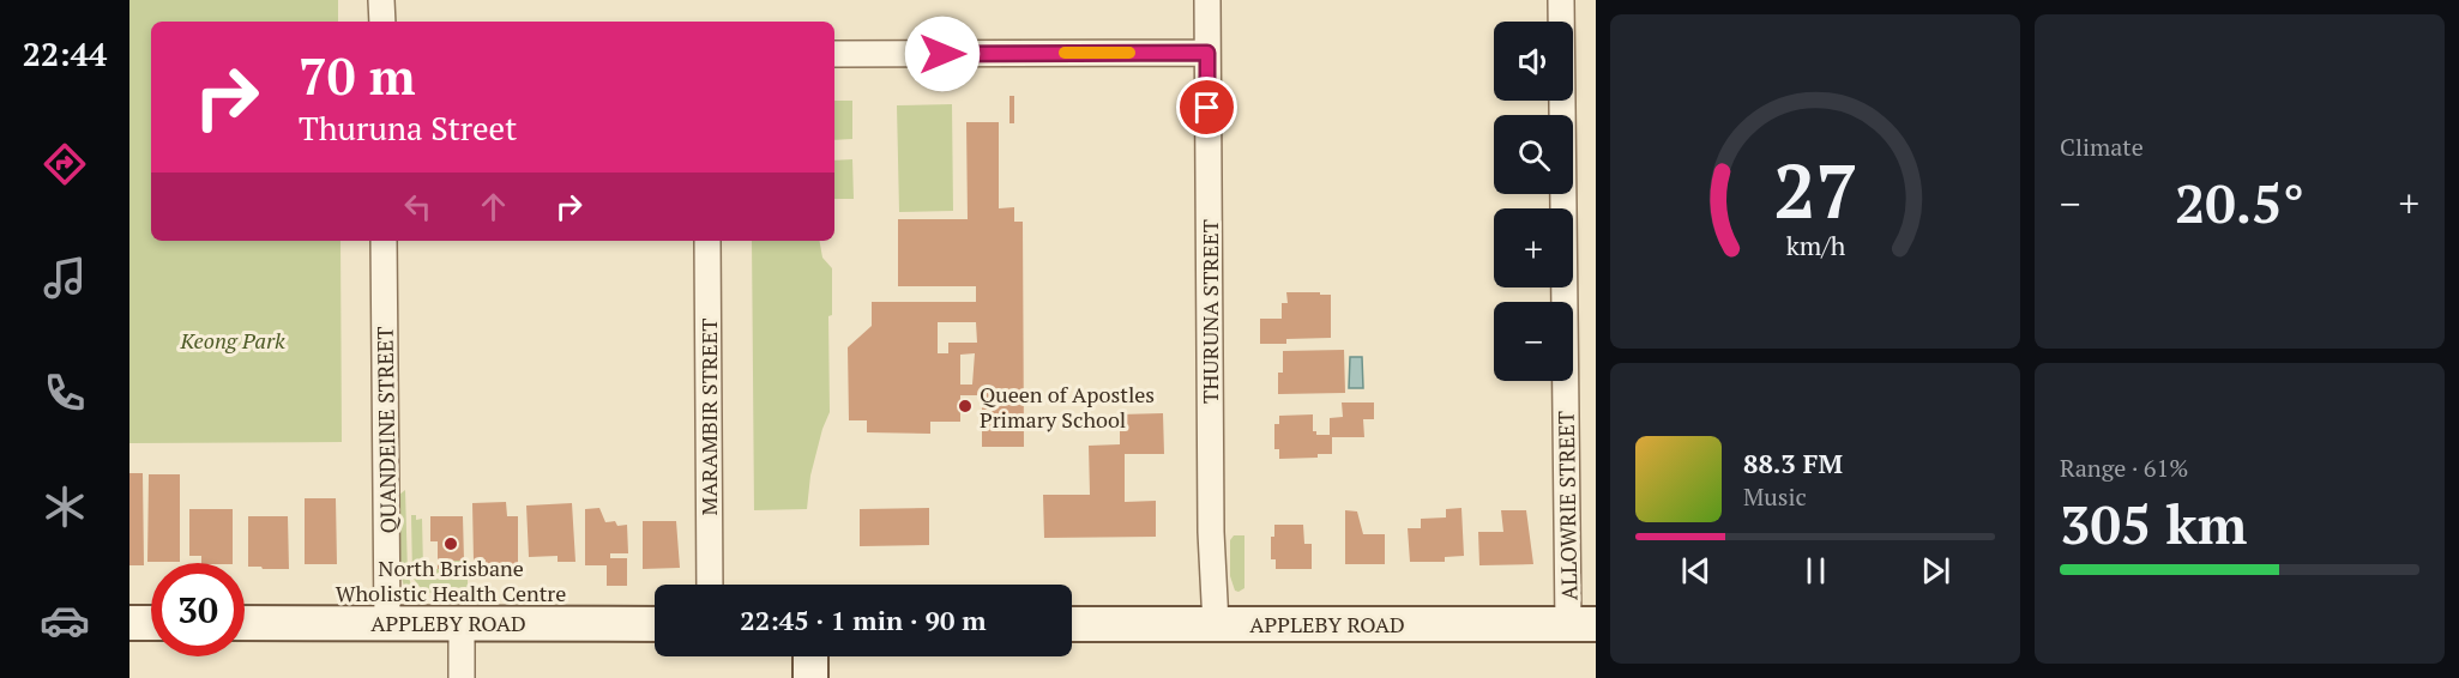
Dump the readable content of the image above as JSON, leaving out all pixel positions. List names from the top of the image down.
{
  "streets": {
    "main road": ["APPLEBY ROAD"],
    "street": [
      "THURUNA STREET",
      "MARAMBIR STREET",
      "QUANDEINE STREET",
      "ALLOWRIE STREET"
    ]
  },
  "crossings": [
    ["THURUNA STREET", "APPLEBY ROAD"],
    ["QUANDEINE STREET", "APPLEBY ROAD"],
    ["ALLOWRIE STREET", "APPLEBY ROAD"]
  ],
  "parks": ["Keong Park"],
  "places": ["Queen of Apostles Primary School", "North Brisbane Wholistic Health Centre"],
  "page": {
    "tabs": "22:44",
    "tile": [
      "Climate",
      ["Range · 61%", "305 km"]
    ],
    "map_buttons": ["+", "−"],
    "turn": ["70 m", "Thuruna Street"],
    "heat": ["−", "20.5°", "+"],
    "song": ["88.3 FM", "Music"],
    "limit": "30",
    "trip": "22:45 · 1 min · 90 m",
    "gauge": ["27", "km/h"]
  }
}
